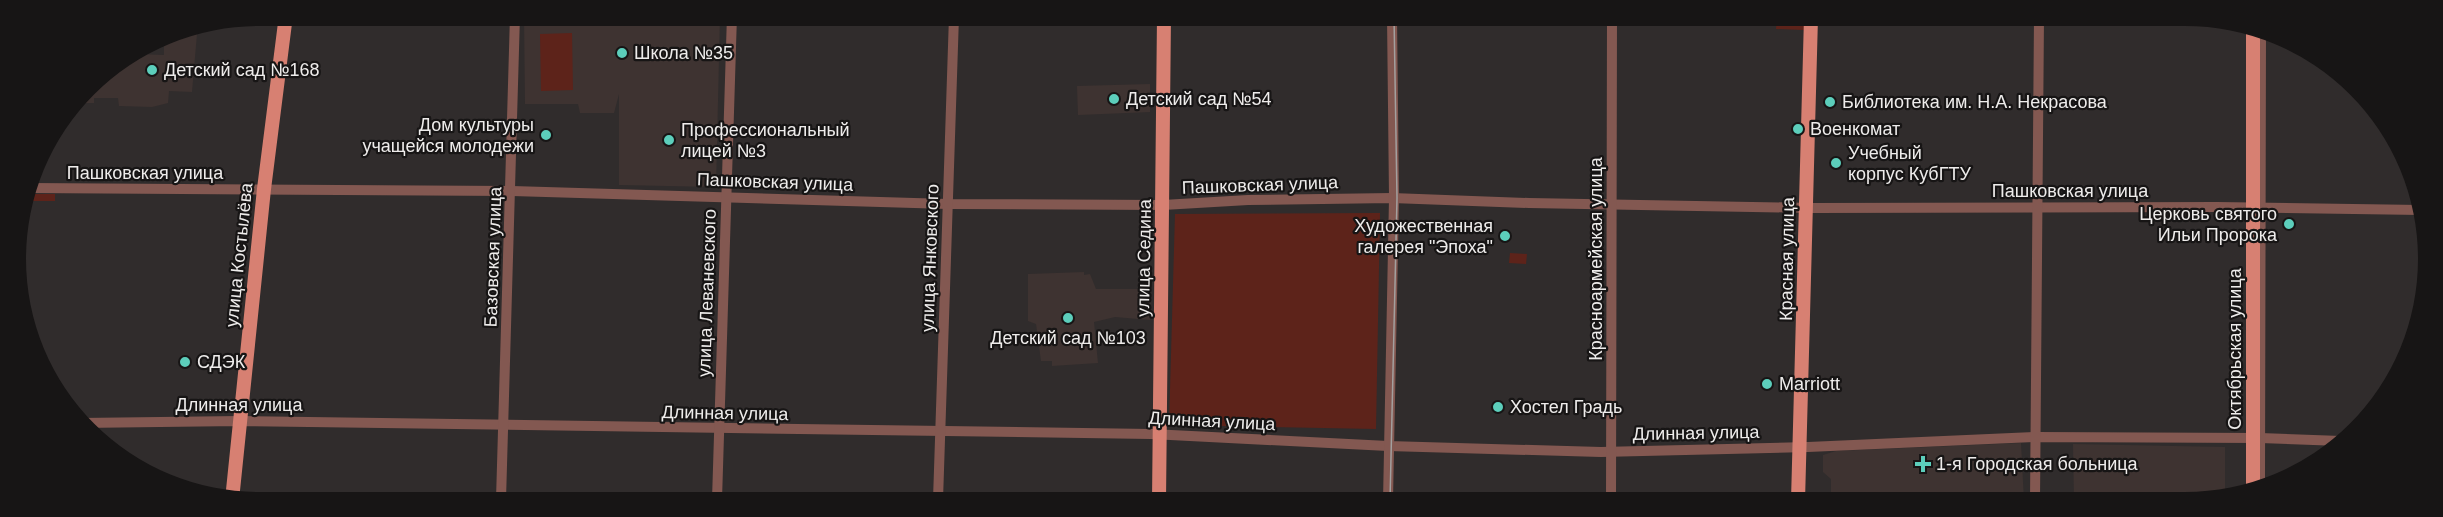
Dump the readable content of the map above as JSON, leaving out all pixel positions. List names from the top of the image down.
{
  "streets": {
    "main road": [
      "улица Костылёва",
      "улица Седина",
      "Красная улица",
      "Октябрьская улица"
    ],
    "street": [
      "Пашковская улица",
      "Базовская улица",
      "улица Янковского",
      "Красноармейская улица",
      "улица Леваневского",
      "Длинная улица"
    ]
  },
  "crossings": [
    ["Пашковская улица", "улица Костылёва"],
    ["Пашковская улица", "Базовская улица"],
    ["Пашковская улица", "улица Янковского"],
    ["Пашковская улица", "улица Седина"],
    ["Пашковская улица", "Красноармейская улица"],
    ["Пашковская улица", "Красная улица"],
    ["Пашковская улица", "улица Леваневского"],
    ["Пашковская улица", "Октябрьская улица"],
    ["улица Костылёва", "Длинная улица"],
    ["Базовская улица", "Длинная улица"],
    ["улица Янковского", "Длинная улица"],
    ["улица Седина", "Длинная улица"],
    ["Красноармейская улица", "Длинная улица"],
    ["Красная улица", "Длинная улица"],
    ["улица Леваневского", "Длинная улица"],
    ["Октябрьская улица", "Длинная улица"]
  ],
  "places": {
    "other": [
      "Школа №35",
      "Детский сад №168",
      "Детский сад №54",
      "Библиотека им. Н.А. Некрасова",
      "Военкомат",
      "Дом культуры учащейся молодежи",
      "Профессиональный лицей №3",
      "Учебный корпус КубГТУ",
      "Церковь святого Ильи Пророка",
      "Художественная галерея \"Эпоха\"",
      "Детский сад №103",
      "СДЭК",
      "Marriott",
      "Хостел Градь"
    ],
    "health": ["1-я Городская больница"]
  }
}
